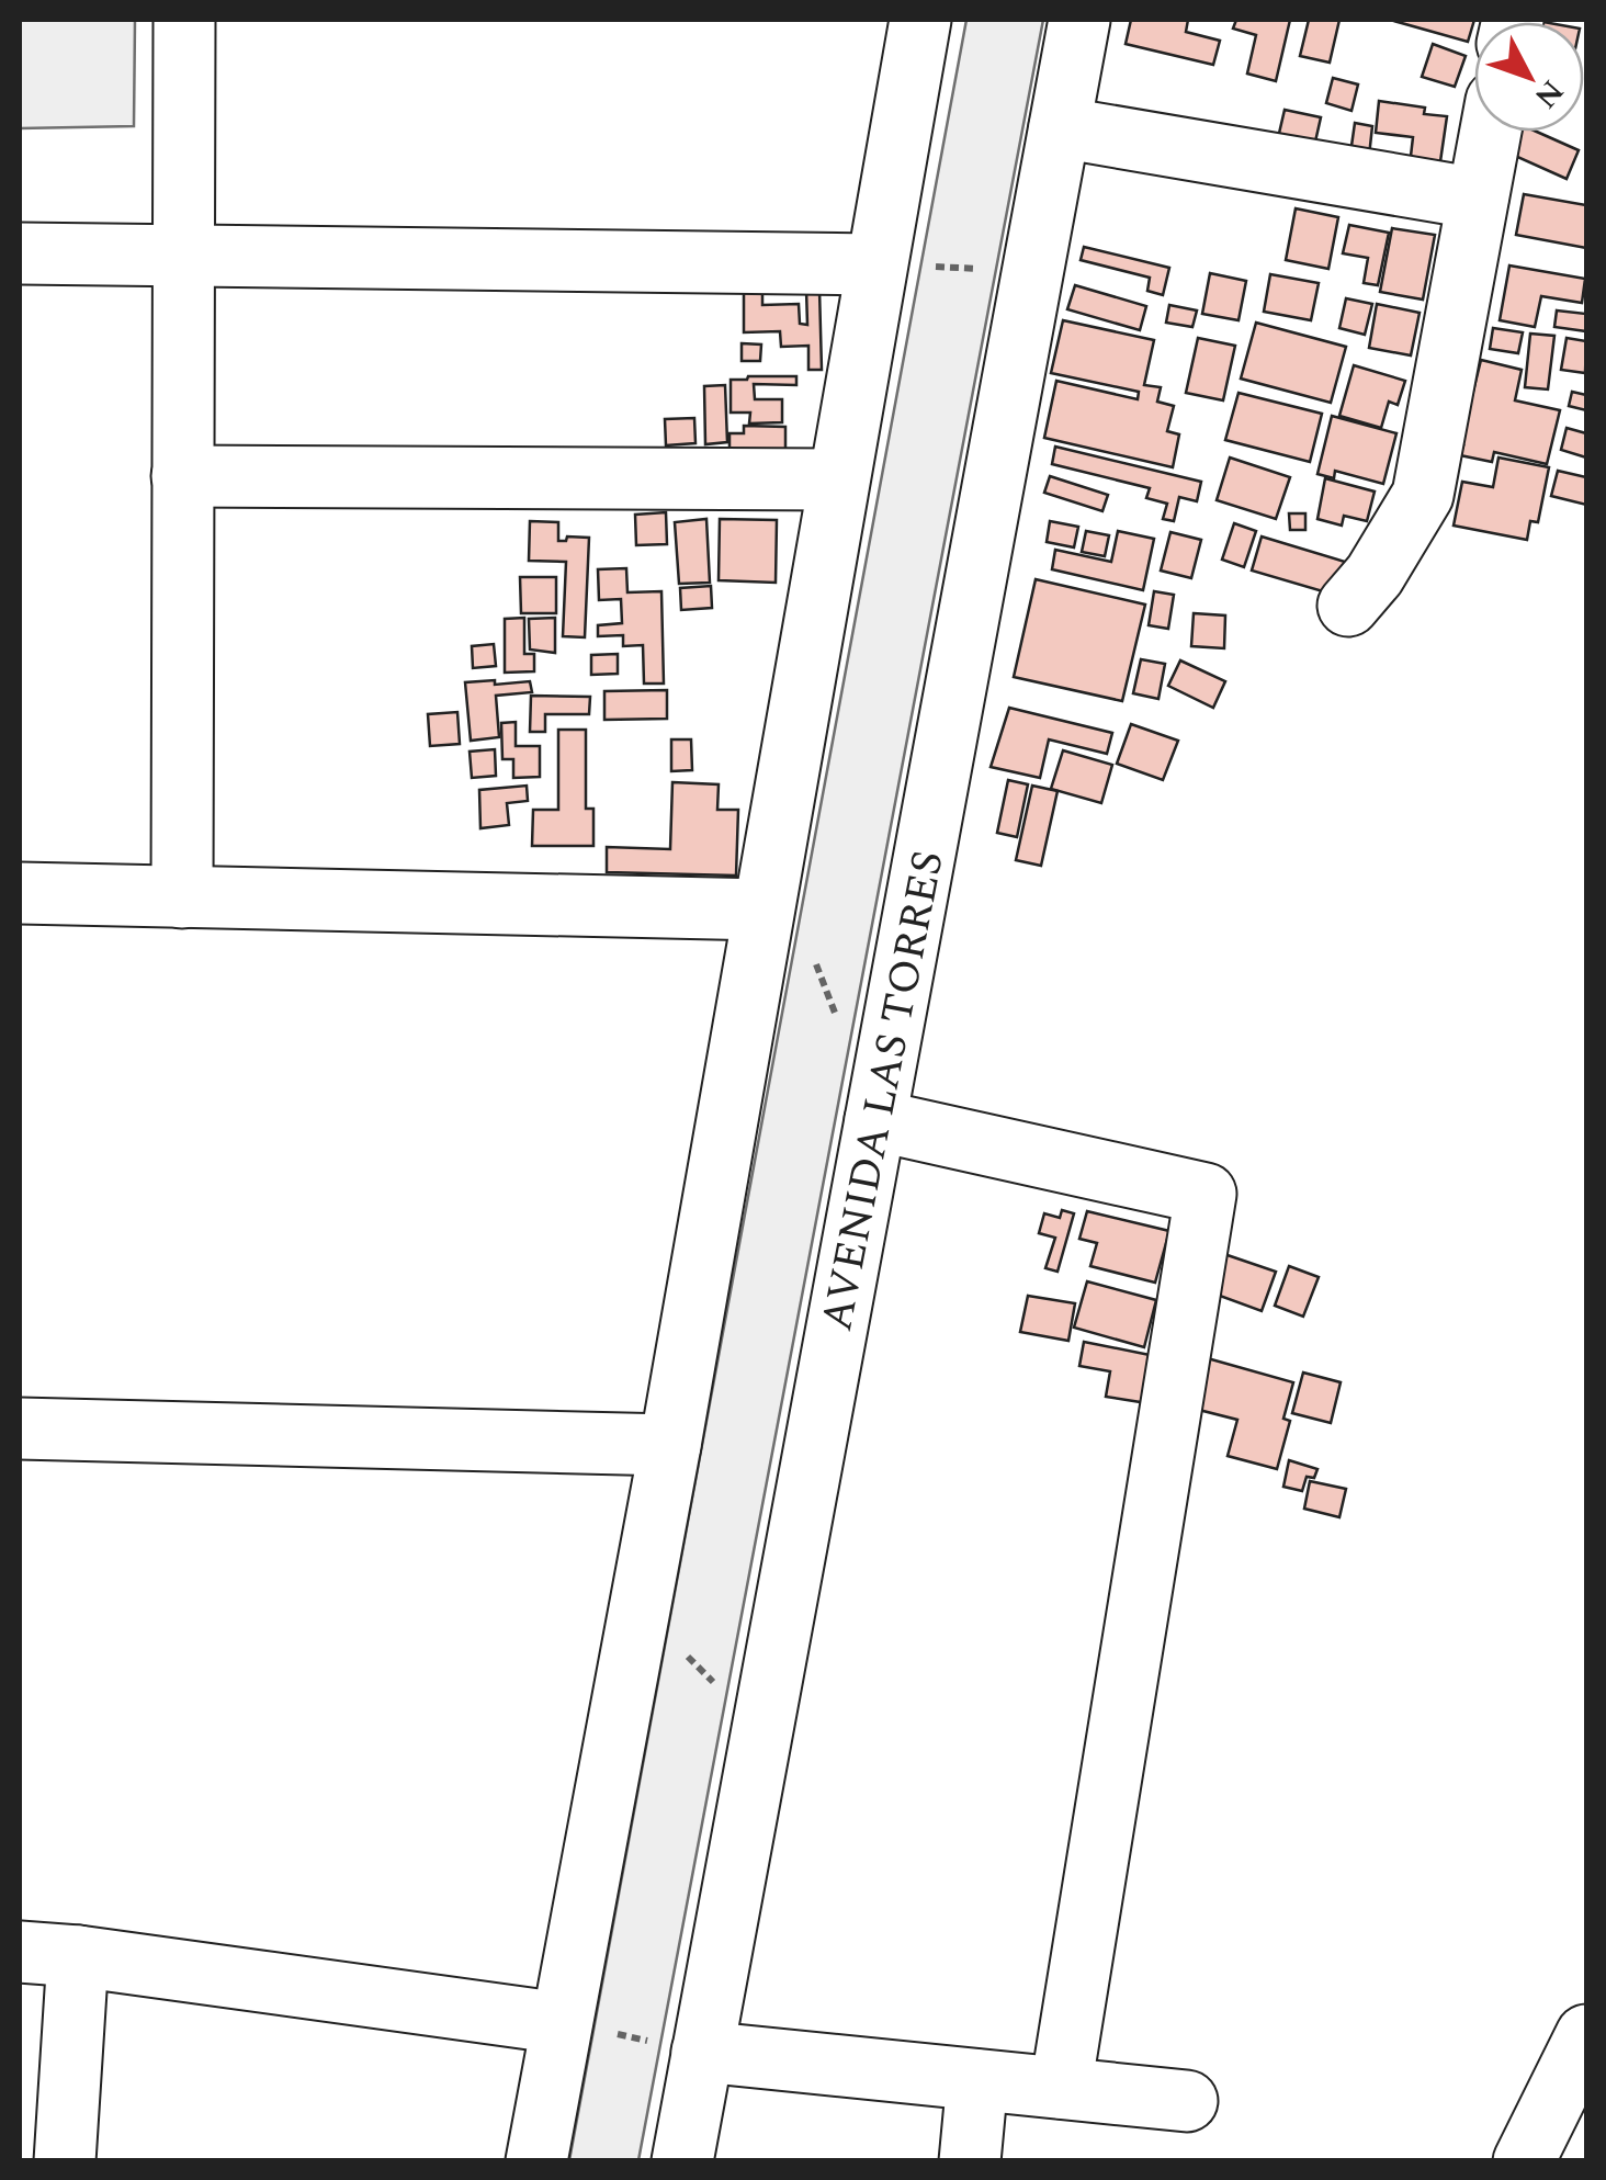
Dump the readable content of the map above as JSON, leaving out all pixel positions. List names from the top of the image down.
{
  "streets": {
    "street": ["AVENIDA LAS TORRES"]
  },
  "north": "bottom right"
}
